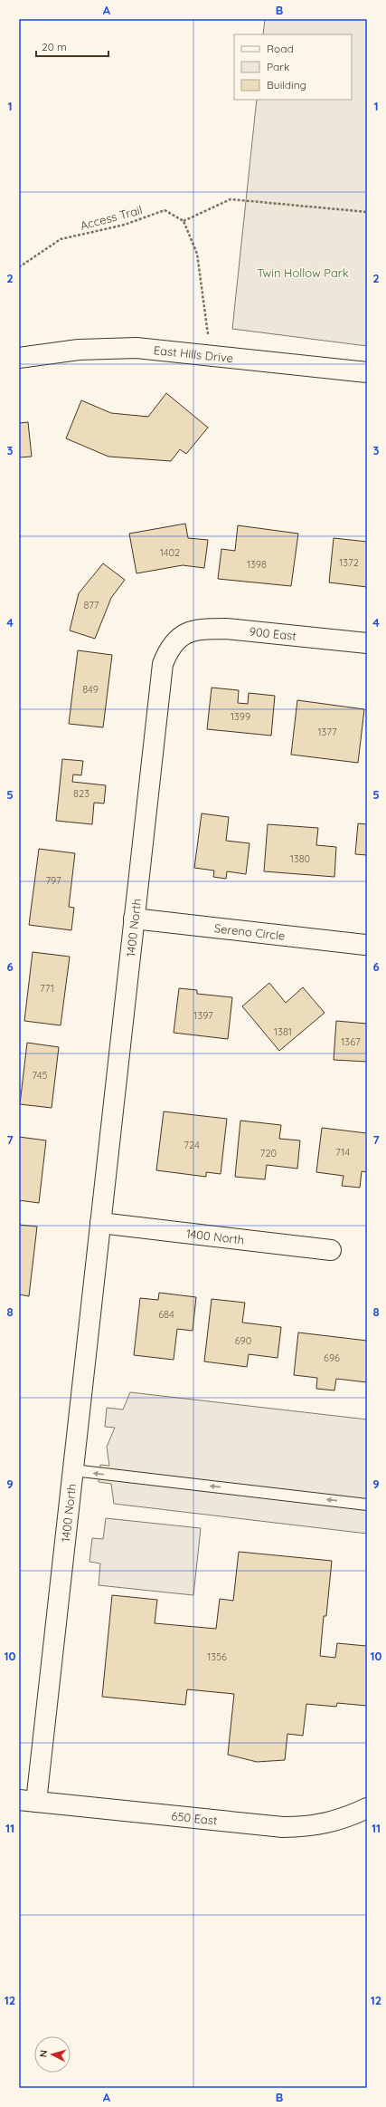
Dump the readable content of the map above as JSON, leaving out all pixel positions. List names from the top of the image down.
{
  "streets": {
    "street": [
      "East Hills Drive",
      "900 East",
      "1400 North",
      "Sereno Circle",
      "650 East"
    ],
    "path": ["Access Trail"]
  },
  "crossings": [
    ["900 East", "1400 North"],
    ["1400 North", "Sereno Circle"],
    ["1400 North", "650 East"]
  ],
  "parks": ["Twin Hollow Park"],
  "house_numbers": [
    "1402",
    "1372",
    "1398",
    "877",
    "849",
    "1399",
    "1377",
    "823",
    "1380",
    "797",
    "771",
    "1397",
    "1381",
    "1367",
    "745",
    "724",
    "714",
    "720",
    "684",
    "690",
    "696",
    "1356"
  ],
  "legend": ["Road", "Park", "Building"],
  "scale_bar": "20 m",
  "north": "left",
  "grid": {
    "columns": ["A", "B"],
    "rows": [
      "1",
      "2",
      "3",
      "4",
      "5",
      "6",
      "7",
      "8",
      "9",
      "10",
      "11",
      "12"
    ]
  }
}
